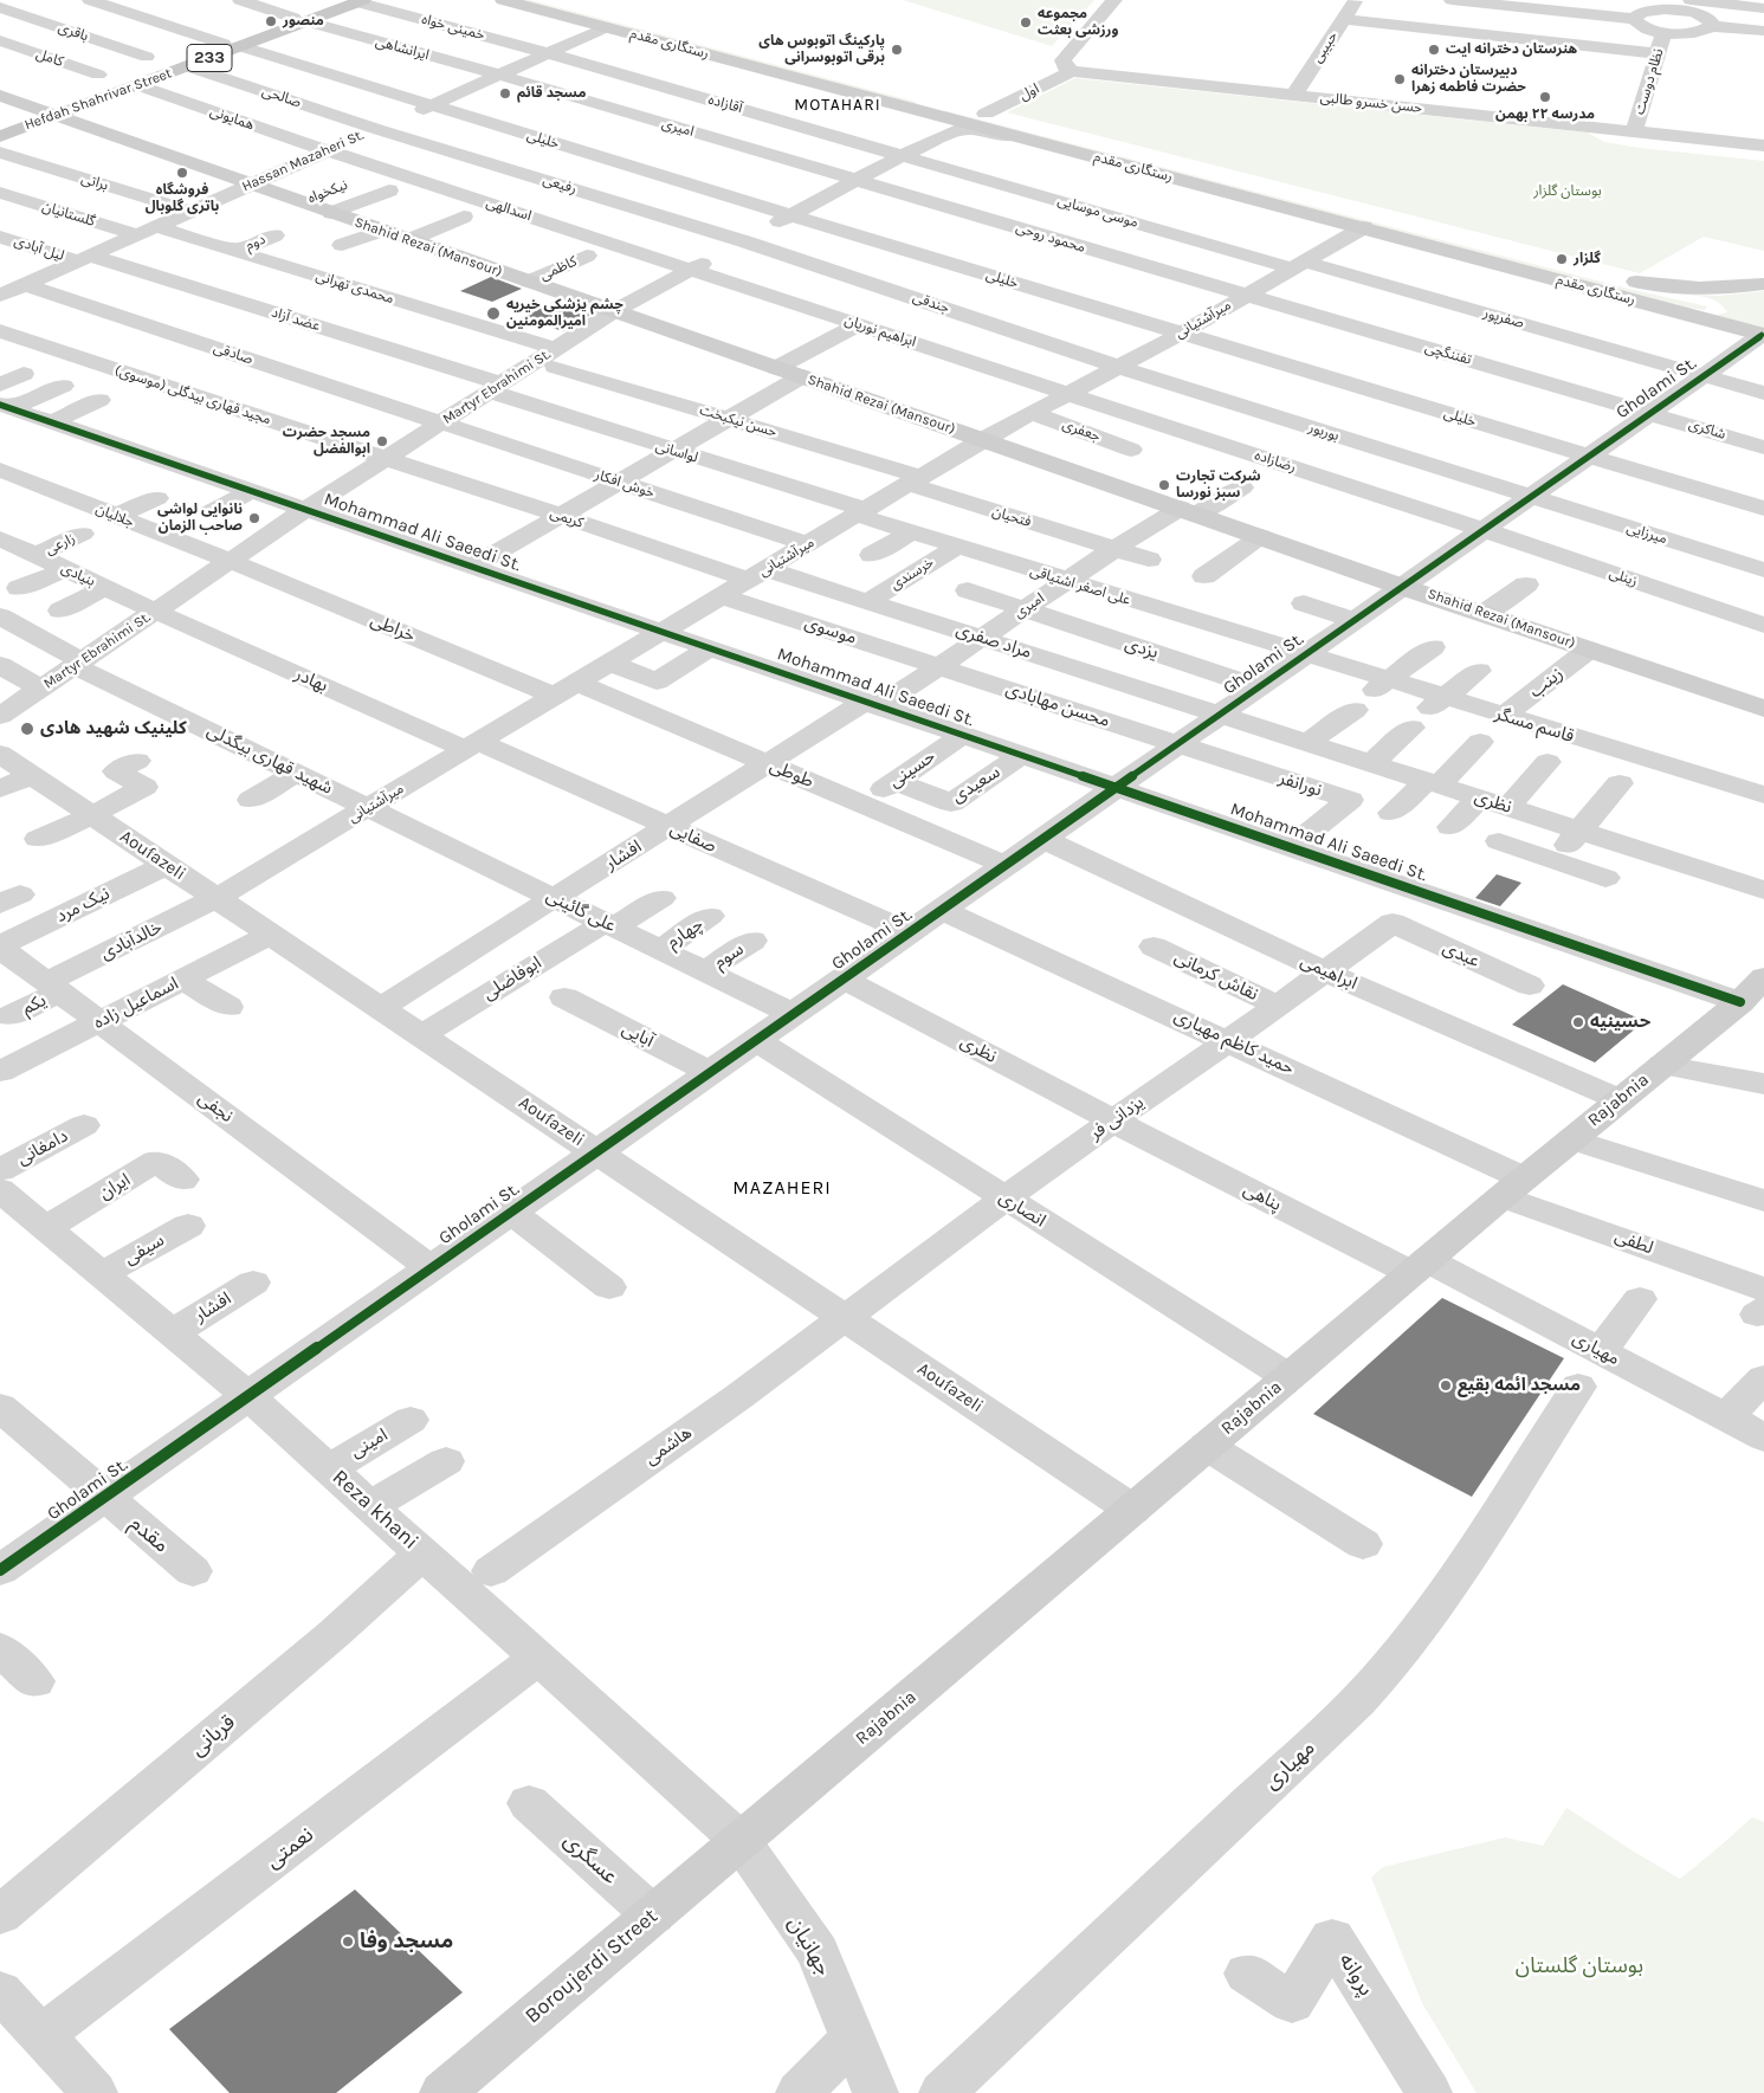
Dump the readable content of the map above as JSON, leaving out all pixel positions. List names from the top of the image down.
{
  "streets": {
    "main road": [
      "رستگاری مقدم",
      "233",
      "Hefdah Shahrivar Street",
      "Shahid Rezai (Mansour)",
      "Rajabnia",
      "Boroujerdi Street"
    ],
    "street": [
      "خمینی خواه",
      "باقری",
      "حبیبی",
      "ایرانشاهی",
      "کامل",
      "نظام دوست",
      "اول",
      "صالحی",
      "حسن خسرو طالبی",
      "آقازاده",
      "همایونی",
      "امیری",
      "خلیلی",
      "Hassan Mazaheri St.",
      "براتی",
      "رفیعی",
      "نیکخواه",
      "اسدالهی",
      "موسی موسایی",
      "گلستانیان",
      "محمود روحی",
      "دوم",
      "لیل آبادی",
      "کاظمی",
      "محمدی تهرانی",
      "جندقی",
      "صفرپور",
      "عضد آزاد",
      "میرآشتیانی",
      "ابراهیم نوریان",
      "صادقی",
      "تفننگچی",
      "Martyr Ebrahimi St.",
      "Gholami St.",
      "مجید قهاری بیدگلی (موسوی)",
      "حسن نیکبخت",
      "شاکری",
      "جعفری",
      "بوربور",
      "لواسانی",
      "رضازاده",
      "خوش افکار",
      "جلالیان",
      "فتحیان",
      "کریمی",
      "Mohammad Ali Saeedi St.",
      "میرزایی",
      "زارعی",
      "خرسندی",
      "بنیادی",
      "زینلی",
      "علی اصغر اشتیاقی",
      "خراطی",
      "موسوی",
      "مراد صفری",
      "یزدی",
      "بهادر",
      "زینب",
      "محسن مهابادی",
      "قاسم مسگر",
      "شهید قهاری بیگدلی",
      "حسینی",
      "طوطی",
      "سعیدی",
      "نورانفر",
      "نظری",
      "صفایی",
      "Aoufazeli",
      "افشار",
      "نیک مرد",
      "علی گائینی",
      "چهارم",
      "خالدآبادی",
      "عبدی",
      "سوم",
      "ابراهیمی",
      "نقاش کرمانی",
      "ابوفاضلی",
      "اسماعیل زاده",
      "یکم",
      "آبایی",
      "حمید کاظم مهیاری",
      "نجفی",
      "یزدانی فر",
      "دامغانی",
      "ایران",
      "پناهی",
      "انصاری",
      "لطفی",
      "سیفی",
      "مهیاری",
      "امینی",
      "هاشمی",
      "Reza khani",
      "مقدم",
      "قربانی",
      "نعمتی",
      "عسگری",
      "جهانیان",
      "پروانه"
    ]
  },
  "crossings": [
    ["خمینی خواه", "Hefdah Shahrivar Street"],
    ["خمینی خواه", "آقازاده"],
    ["خمینی خواه", "Hassan Mazaheri St."],
    ["رستگاری مقدم", "اول"],
    ["رستگاری مقدم", "Hassan Mazaheri St."],
    ["رستگاری مقدم", "میرآشتیانی"],
    ["رستگاری مقدم", "Martyr Ebrahimi St."],
    ["رستگاری مقدم", "Gholami St."],
    ["حبیبی", "حسن خسرو طالبی"],
    ["ایرانشاهی", "Hefdah Shahrivar Street"],
    ["ایرانشاهی", "امیری"],
    ["ایرانشاهی", "Hassan Mazaheri St."],
    ["نظام دوست", "حسن خسرو طالبی"],
    ["اول", "حسن خسرو طالبی"],
    ["صالحی", "Hefdah Shahrivar Street"],
    ["صالحی", "Hassan Mazaheri St."],
    ["صالحی", "رفیعی"],
    ["Hefdah Shahrivar Street", "همایونی"],
    ["Hefdah Shahrivar Street", "خلیلی"],
    ["Hefdah Shahrivar Street", "Shahid Rezai (Mansour)"],
    ["آقازاده", "Hassan Mazaheri St."],
    ["آقازاده", "موسی موسایی"],
    ["آقازاده", "Martyr Ebrahimi St."],
    ["همایونی", "Hassan Mazaheri St."],
    ["همایونی", "اسدالهی"],
    ["امیری", "Hassan Mazaheri St."],
    ["امیری", "محمود روحی"],
    ["امیری", "Shahid Rezai (Mansour)"],
    ["امیری", "Martyr Ebrahimi St."],
    ["امیری", "فتحیان"],
    ["امیری", "Mohammad Ali Saeedi St."],
    ["امیری", "علی اصغر اشتیاقی"],
    ["امیری", "موسوی"],
    ["امیری", "مراد صفری"],
    ["امیری", "یزدی"],
    ["امیری", "محسن مهابادی"],
    ["امیری", "افشار"],
    ["خلیلی", "Hassan Mazaheri St."],
    ["خلیلی", "میرآشتیانی"],
    ["خلیلی", "Martyr Ebrahimi St."],
    ["خلیلی", "Gholami St."],
    ["Hassan Mazaheri St.", "براتی"],
    ["Hassan Mazaheri St.", "رفیعی"],
    ["Hassan Mazaheri St.", "اسدالهی"],
    ["Hassan Mazaheri St.", "گلستانیان"],
    ["Hassan Mazaheri St.", "Shahid Rezai (Mansour)"],
    ["Hassan Mazaheri St.", "لیل آبادی"],
    ["Hassan Mazaheri St.", "محمدی تهرانی"],
    ["Hassan Mazaheri St.", "عضد آزاد"],
    ["Hassan Mazaheri St.", "صادقی"],
    ["رفیعی", "جندقی"],
    ["رفیعی", "Martyr Ebrahimi St."],
    ["نیکخواه", "Shahid Rezai (Mansour)"],
    ["اسدالهی", "ابراهیم نوریان"],
    ["اسدالهی", "Martyr Ebrahimi St."],
    ["موسی موسایی", "صفرپور"],
    ["موسی موسایی", "میرآشتیانی"],
    ["موسی موسایی", "Martyr Ebrahimi St."],
    ["گلستانیان", "محمدی تهرانی"],
    ["محمود روحی", "میرآشتیانی"],
    ["محمود روحی", "تفننگچی"],
    ["محمود روحی", "Martyr Ebrahimi St."],
    ["دوم", "محمدی تهرانی"],
    ["Shahid Rezai (Mansour)", "کاظمی"],
    ["Shahid Rezai (Mansour)", "میرآشتیانی"],
    ["Shahid Rezai (Mansour)", "Martyr Ebrahimi St."],
    ["Shahid Rezai (Mansour)", "Gholami St."],
    ["Shahid Rezai (Mansour)", "زینب"],
    ["لیل آبادی", "عضد آزاد"],
    ["محمدی تهرانی", "Martyr Ebrahimi St."],
    ["محمدی تهرانی", "حسن نیکبخت"],
    ["جندقی", "میرآشتیانی"],
    ["جندقی", "Martyr Ebrahimi St."],
    ["جندقی", "بوربور"],
    ["صفرپور", "میرآشتیانی"],
    ["صفرپور", "Gholami St."],
    ["عضد آزاد", "Martyr Ebrahimi St."],
    ["عضد آزاد", "لواسانی"],
    ["میرآشتیانی", "ابراهیم نوریان"],
    ["میرآشتیانی", "تفننگچی"],
    ["میرآشتیانی", "حسن نیکبخت"],
    ["میرآشتیانی", "جعفری"],
    ["میرآشتیانی", "بوربور"],
    ["میرآشتیانی", "لواسانی"],
    ["میرآشتیانی", "رضازاده"],
    ["میرآشتیانی", "خوش افکار"],
    ["میرآشتیانی", "فتحیان"],
    ["میرآشتیانی", "کریمی"],
    ["میرآشتیانی", "Mohammad Ali Saeedi St."],
    ["میرآشتیانی", "علی اصغر اشتیاقی"],
    ["میرآشتیانی", "خراطی"],
    ["میرآشتیانی", "موسوی"],
    ["میرآشتیانی", "مراد صفری"],
    ["میرآشتیانی", "بهادر"],
    ["میرآشتیانی", "شهید قهاری بیگدلی"],
    ["میرآشتیانی", "طوطی"],
    ["میرآشتیانی", "صفایی"],
    ["میرآشتیانی", "Aoufazeli"],
    ["میرآشتیانی", "علی گائینی"],
    ["میرآشتیانی", "خالدآبادی"],
    ["ابراهیم نوریان", "Martyr Ebrahimi St."],
    ["ابراهیم نوریان", "رضازاده"],
    ["صادقی", "Martyr Ebrahimi St."],
    ["صادقی", "خوش افکار"],
    ["تفننگچی", "Gholami St."],
    ["تفننگچی", "شاکری"],
    ["Martyr Ebrahimi St.", "مجید قهاری بیدگلی (موسوی)"],
    ["Martyr Ebrahimi St.", "حسن نیکبخت"],
    ["Martyr Ebrahimi St.", "لواسانی"],
    ["Martyr Ebrahimi St.", "خوش افکار"],
    ["Martyr Ebrahimi St.", "جلالیان"],
    ["Martyr Ebrahimi St.", "کریمی"],
    ["Martyr Ebrahimi St.", "Mohammad Ali Saeedi St."],
    ["Martyr Ebrahimi St.", "بنیادی"],
    ["Martyr Ebrahimi St.", "خراطی"],
    ["Martyr Ebrahimi St.", "بهادر"],
    ["Martyr Ebrahimi St.", "شهید قهاری بیگدلی"],
    ["Gholami St.", "شاکری"],
    ["Gholami St.", "بوربور"],
    ["Gholami St.", "رضازاده"],
    ["Gholami St.", "Mohammad Ali Saeedi St."],
    ["Gholami St.", "میرزایی"],
    ["Gholami St.", "زینلی"],
    ["Gholami St.", "علی اصغر اشتیاقی"],
    ["Gholami St.", "مراد صفری"],
    ["Gholami St.", "یزدی"],
    ["Gholami St.", "محسن مهابادی"],
    ["Gholami St.", "قاسم مسگر"],
    ["Gholami St.", "طوطی"],
    ["Gholami St.", "نورانفر"],
    ["Gholami St.", "نظری"],
    ["Gholami St.", "صفایی"],
    ["Gholami St.", "Aoufazeli"],
    ["Gholami St.", "علی گائینی"],
    ["Gholami St.", "ابراهیمی"],
    ["Gholami St.", "آبایی"],
    ["Gholami St.", "حمید کاظم مهیاری"],
    ["Gholami St.", "نجفی"],
    ["Gholami St.", "انصاری"],
    ["Gholami St.", "Reza khani"],
    ["Gholami St.", "مقدم"],
    ["مجید قهاری بیدگلی (موسوی)", "کریمی"],
    ["حسن نیکبخت", "فتحیان"],
    ["بوربور", "میرزایی"],
    ["لواسانی", "علی اصغر اشتیاقی"],
    ["رضازاده", "زینلی"],
    ["جلالیان", "خراطی"],
    ["فتحیان", "علی اصغر اشتیاقی"],
    ["کریمی", "مراد صفری"],
    ["Mohammad Ali Saeedi St.", "حسینی"],
    ["Mohammad Ali Saeedi St.", "سعیدی"],
    ["Mohammad Ali Saeedi St.", "نورانفر"],
    ["Mohammad Ali Saeedi St.", "افشار"],
    ["Mohammad Ali Saeedi St.", "Rajabnia"],
    ["زارعی", "بنیادی"],
    ["خرسندی", "علی اصغر اشتیاقی"],
    ["خرسندی", "مراد صفری"],
    ["بنیادی", "بهادر"],
    ["علی اصغر اشتیاقی", "قاسم مسگر"],
    ["خراطی", "طوطی"],
    ["موسوی", "محسن مهابادی"],
    ["مراد صفری", "نظری"],
    ["بهادر", "صفایی"],
    ["زینب", "قاسم مسگر"],
    ["محسن مهابادی", "نورانفر"],
    ["شهید قهاری بیگدلی", "علی گائینی"],
    ["حسینی", "طوطی"],
    ["حسینی", "سعیدی"],
    ["طوطی", "افشار"],
    ["نظری", "یزدانی فر"],
    ["نظری", "پناهی"],
    ["صفایی", "افشار"],
    ["Aoufazeli", "افشار"],
    ["Aoufazeli", "نیک مرد"],
    ["Aoufazeli", "خالدآبادی"],
    ["Aoufazeli", "ابوفاضلی"],
    ["Aoufazeli", "اسماعیل زاده"],
    ["Aoufazeli", "Rajabnia"],
    ["Aoufazeli", "یزدانی فر"],
    ["Aoufazeli", "هاشمی"],
    ["افشار", "علی گائینی"],
    ["افشار", "Reza khani"],
    ["نیک مرد", "نجفی"],
    ["علی گائینی", "چهارم"],
    ["علی گائینی", "سوم"],
    ["علی گائینی", "ابوفاضلی"],
    ["خالدآبادی", "یکم"],
    ["خالدآبادی", "نجفی"],
    ["عبدی", "یزدانی فر"],
    ["ابراهیمی", "Rajabnia"],
    ["ابراهیمی", "یزدانی فر"],
    ["نقاش کرمانی", "یزدانی فر"],
    ["اسماعیل زاده", "نجفی"],
    ["یکم", "نجفی"],
    ["حمید کاظم مهیاری", "Rajabnia"],
    ["حمید کاظم مهیاری", "یزدانی فر"],
    ["حمید کاظم مهیاری", "لطفی"],
    ["Rajabnia", "پناهی"],
    ["Rajabnia", "انصاری"],
    ["Rajabnia", "لطفی"],
    ["Rajabnia", "مهیاری"],
    ["Rajabnia", "Reza khani"],
    ["Rajabnia", "جهانیان"],
    ["Rajabnia", "Boroujerdi Street"],
    ["یزدانی فر", "پناهی"],
    ["یزدانی فر", "انصاری"],
    ["یزدانی فر", "هاشمی"],
    ["ایران", "Reza khani"],
    ["پناهی", "مهیاری"],
    ["سیفی", "Reza khani"],
    ["امینی", "Reza khani"],
    ["Reza khani", "قربانی"],
    ["Reza khani", "نعمتی"],
    ["Reza khani", "جهانیان"],
    ["Reza khani", "Boroujerdi Street"],
    ["عسگری", "Boroujerdi Street"],
    ["جهانیان", "Boroujerdi Street"]
  ],
  "districts": ["MOTAHARI", "MAZAHERI"],
  "parks": ["بوستان گلزار", "بوستان گلستان"],
  "places": [
    "منصور",
    "مجموعه ورزشی بعثت",
    "پارکینگ اتوبوس های برقی اتوبوسرانی",
    "هنرستان دخترانه ایت",
    "دبیرستان دخترانه حضرت فاطمه زهرا",
    "مسجد قائم",
    "مدرسه ۲۲ بهمن",
    "فروشگاه باتری گلوبال",
    "گلزار",
    "چشم پزشکی خیریه امیرالمومنین",
    "مسجد حضرت ابوالفضل",
    "شرکت تجارت سبز نورسا",
    "نانوایی لواشی صاحب الزمان",
    "کلینیک شهید هادی",
    "حسینیه",
    "مسجد ائمه بقیع",
    "مسجد وفا"
  ]
}
